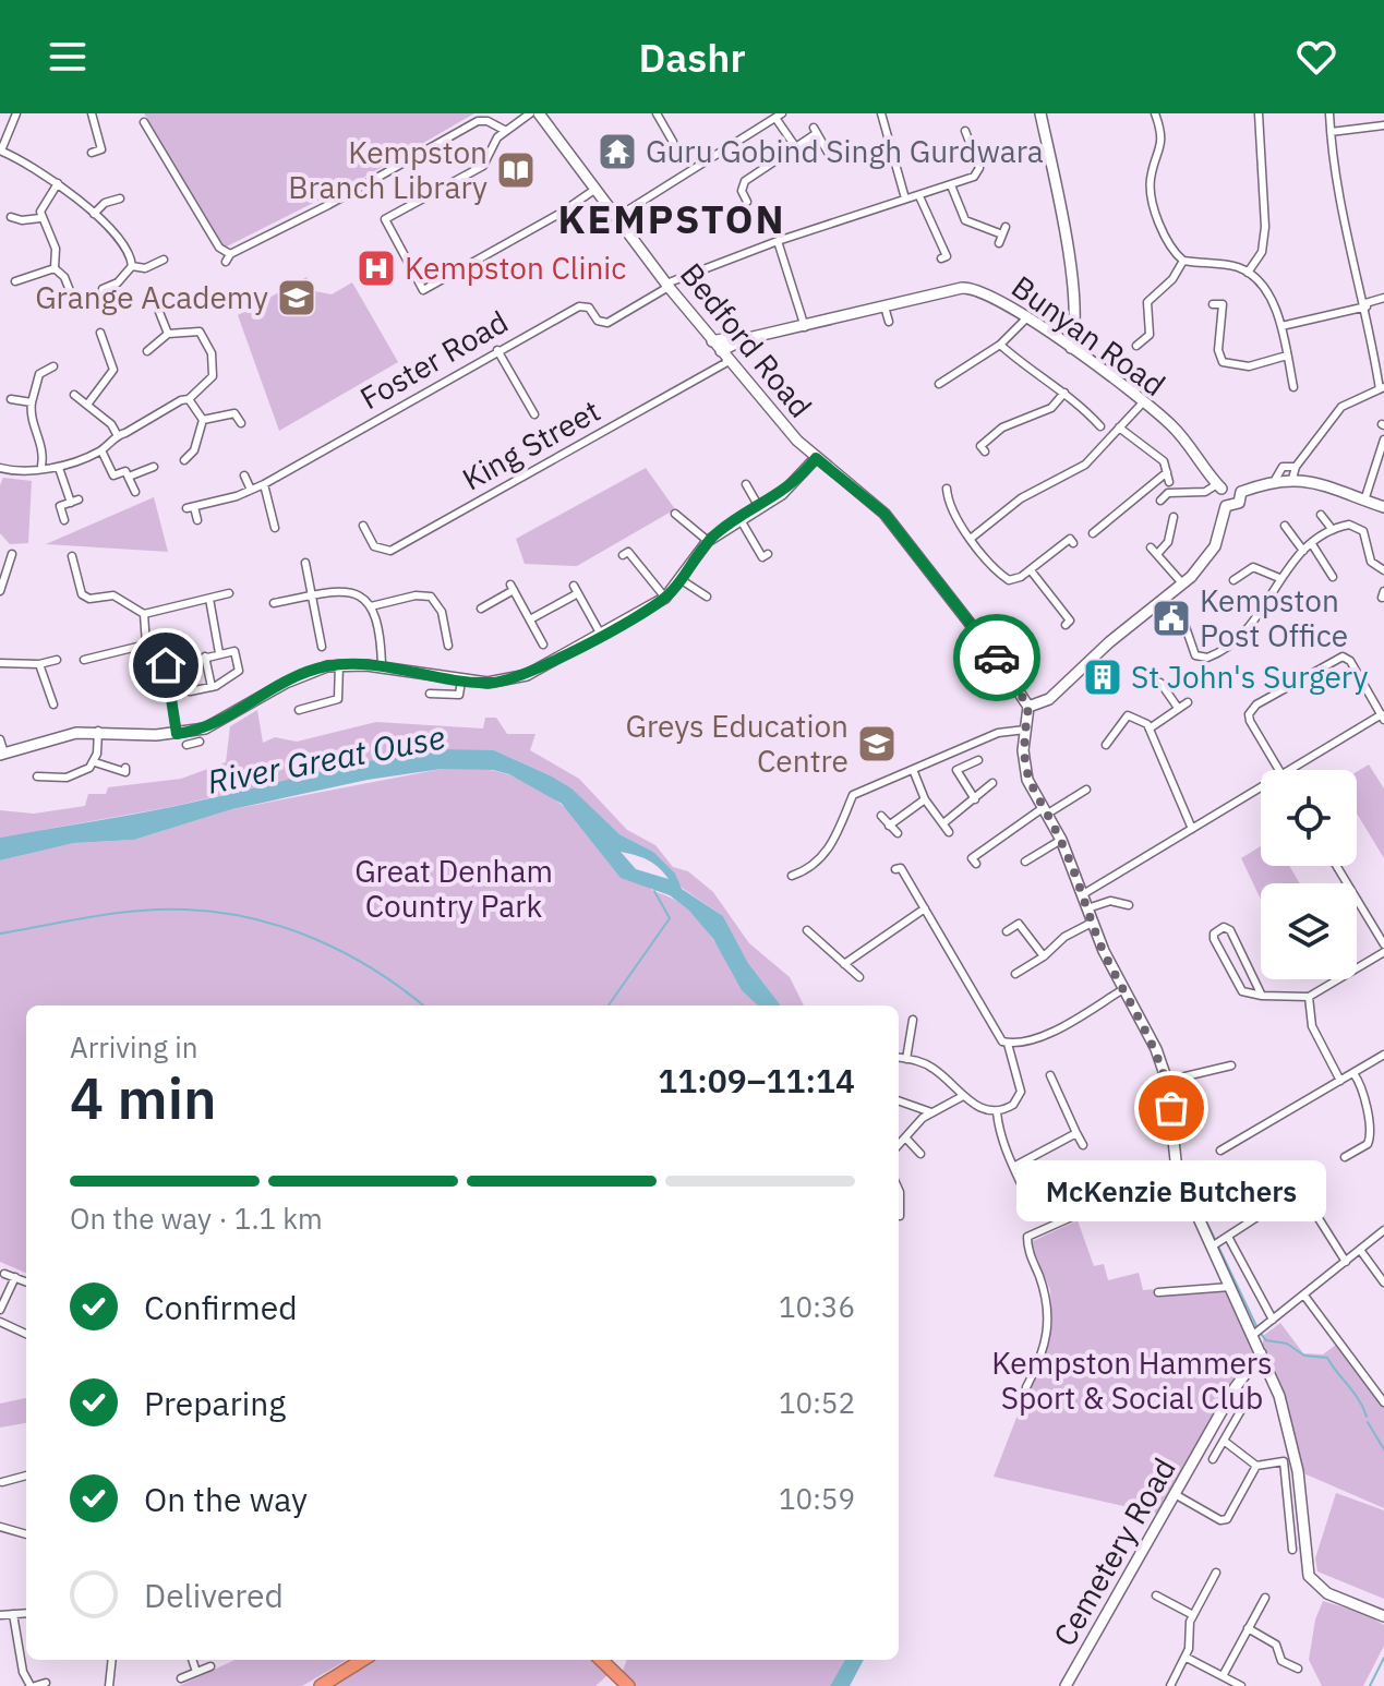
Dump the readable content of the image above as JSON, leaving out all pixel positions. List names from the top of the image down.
{
  "streets": {
    "main road": ["Bunyan Road", "Bedford Road", "Cemetery Road"],
    "street": ["Foster Road", "King Street"]
  },
  "crossings": [
    ["Bunyan Road", "Bedford Road"],
    ["Bunyan Road", "King Street"],
    ["Bedford Road", "Foster Road"],
    ["Bedford Road", "King Street"]
  ],
  "districts": ["KEMPSTON"],
  "water": ["River Great Ouse"],
  "parks": ["Great Denham Country Park", "Kempston Hammers Sport & Social Club"],
  "places": {
    "temple": ["Guru Gobind Singh Gurdwara"],
    "library": ["Kempston Branch Library"],
    "hospital": ["Kempston Clinic"],
    "school or university": ["Grange Academy", "Greys Education Centre"],
    "public building": ["Kempston Post Office"],
    "building": ["St John's Surgery"],
    "other": ["McKenzie Butchers"]
  },
  "page": {
    "header": "Dashr",
    "heading": ["4 min", "Arriving in", "11:09–11:14"],
    "bar": "On the way · 1.1 km",
    "bubble": "McKenzie Butchers",
    "list": [
      ["Confirmed", "10:36"],
      ["Preparing", "10:52"],
      ["On the way", "10:59"],
      "Delivered"
    ]
  }
}
